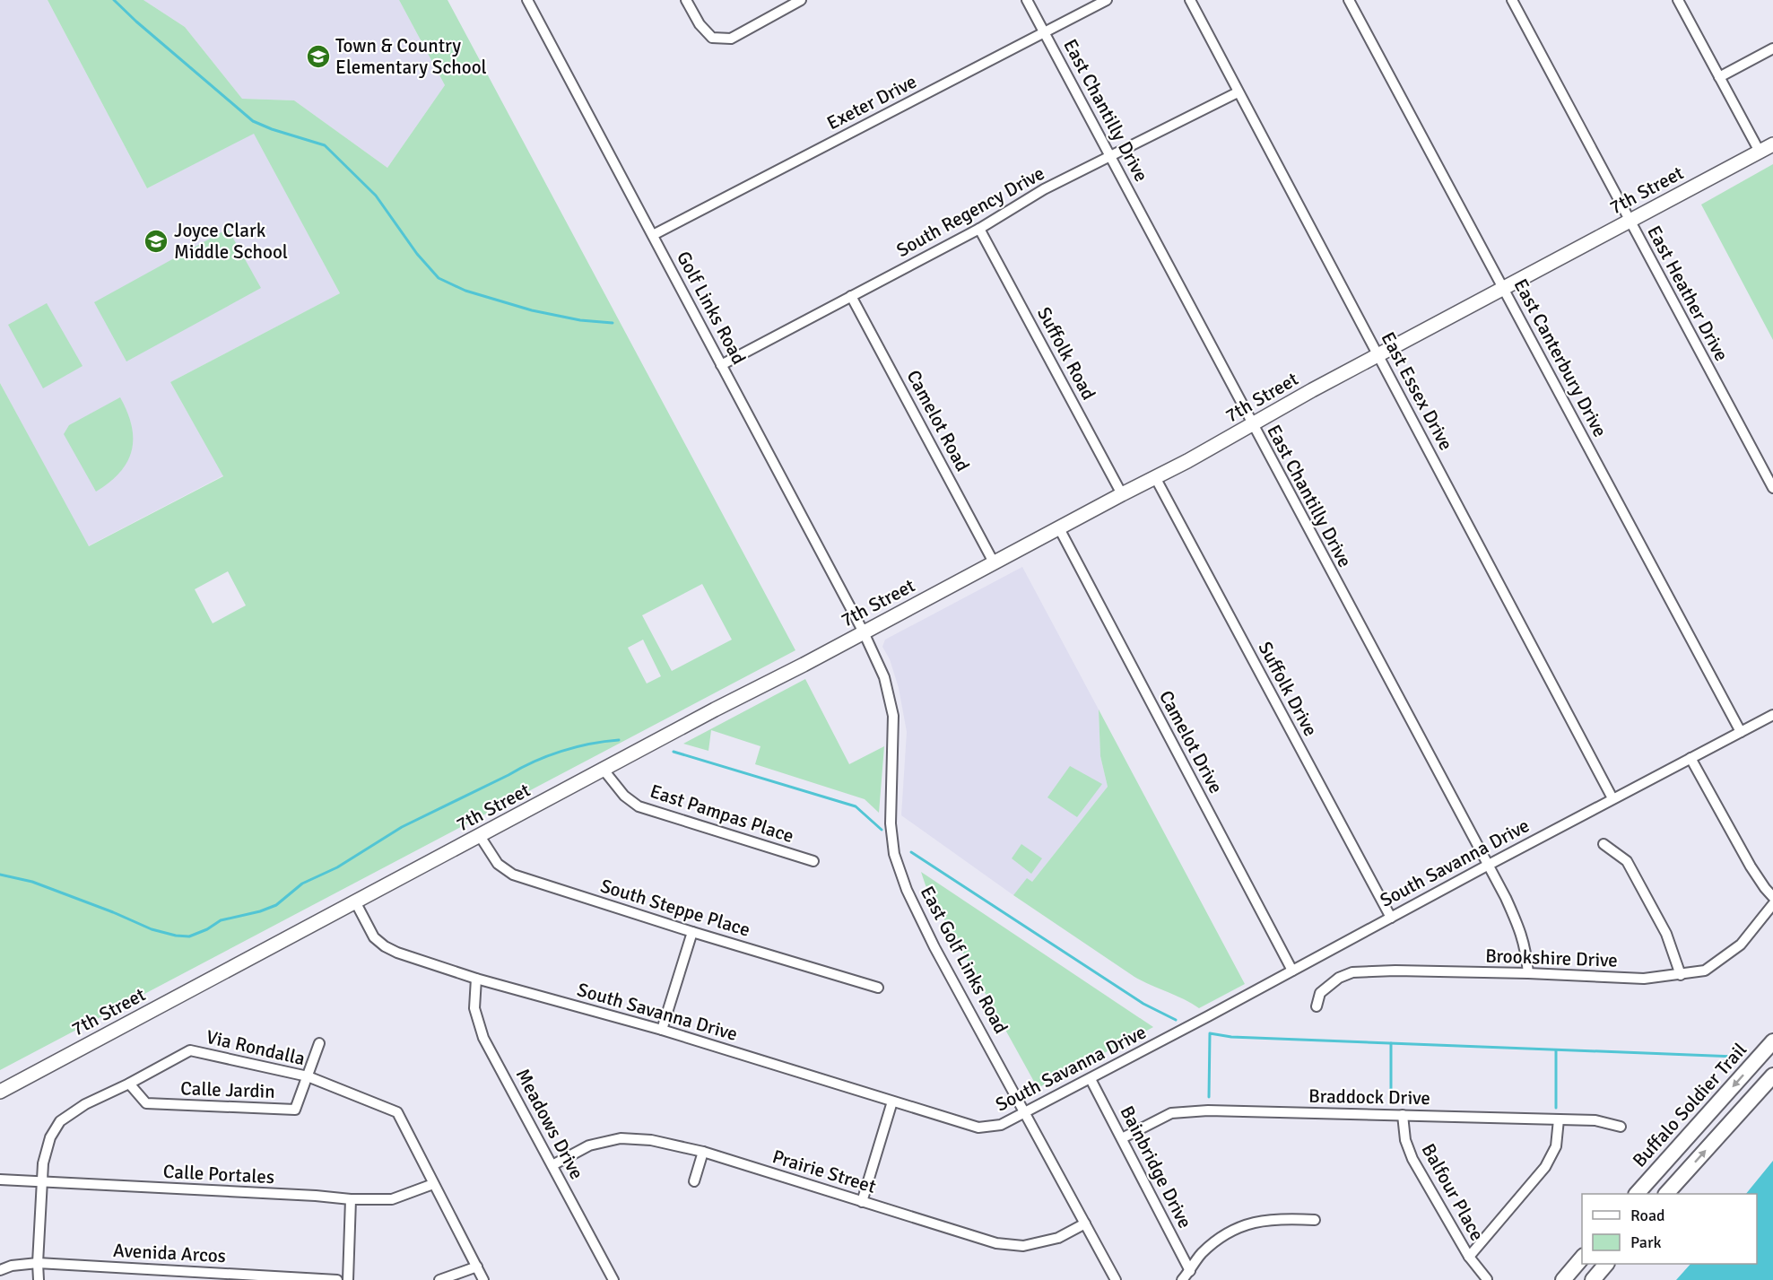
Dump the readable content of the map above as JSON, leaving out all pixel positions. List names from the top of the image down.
{
  "streets": {
    "main road": ["7th Street", "Buffalo Soldier Trail"],
    "street": [
      "Exeter Drive",
      "East Chantilly Drive",
      "South Regency Drive",
      "East Heather Drive",
      "Golf Links Road",
      "Suffolk Road",
      "East Canterbury Drive",
      "East Essex Drive",
      "Camelot Road",
      "Suffolk Drive",
      "Camelot Drive",
      "East Pampas Place",
      "South Savanna Drive",
      "South Steppe Place",
      "Brookshire Drive",
      "East Golf Links Road",
      "Via Rondalla",
      "Calle Jardin",
      "Braddock Drive",
      "Meadows Drive",
      "Bainbridge Drive",
      "Prairie Street",
      "Calle Portales",
      "Balfour Place",
      "Avenida Arcos"
    ]
  },
  "crossings": [
    ["Exeter Drive", "East Chantilly Drive"],
    ["Exeter Drive", "Golf Links Road"],
    ["East Chantilly Drive", "7th Street"],
    ["East Chantilly Drive", "South Regency Drive"],
    ["East Chantilly Drive", "South Savanna Drive"],
    ["East Chantilly Drive", "Brookshire Drive"],
    ["7th Street", "East Heather Drive"],
    ["7th Street", "Golf Links Road"],
    ["7th Street", "Suffolk Road"],
    ["7th Street", "East Canterbury Drive"],
    ["7th Street", "East Essex Drive"],
    ["7th Street", "Camelot Road"],
    ["7th Street", "Suffolk Drive"],
    ["7th Street", "Camelot Drive"],
    ["7th Street", "East Pampas Place"],
    ["7th Street", "South Savanna Drive"],
    ["7th Street", "South Steppe Place"],
    ["7th Street", "East Golf Links Road"],
    ["South Regency Drive", "Golf Links Road"],
    ["South Regency Drive", "Suffolk Road"],
    ["South Regency Drive", "East Essex Drive"],
    ["South Regency Drive", "Camelot Road"],
    ["Golf Links Road", "East Golf Links Road"],
    ["East Canterbury Drive", "South Savanna Drive"],
    ["East Essex Drive", "South Savanna Drive"],
    ["Suffolk Drive", "South Savanna Drive"],
    ["Camelot Drive", "South Savanna Drive"],
    ["South Savanna Drive", "East Golf Links Road"],
    ["South Savanna Drive", "Meadows Drive"],
    ["South Savanna Drive", "Bainbridge Drive"],
    ["East Golf Links Road", "Prairie Street"],
    ["Via Rondalla", "Calle Jardin"],
    ["Via Rondalla", "Calle Portales"],
    ["Via Rondalla", "Avenida Arcos"],
    ["Braddock Drive", "Bainbridge Drive"],
    ["Braddock Drive", "Balfour Place"],
    ["Meadows Drive", "Prairie Street"]
  ],
  "places": {
    "school or university": ["Town & Country Elementary School", "Joyce Clark Middle School"]
  },
  "legend": ["Road", "Park"]
}
